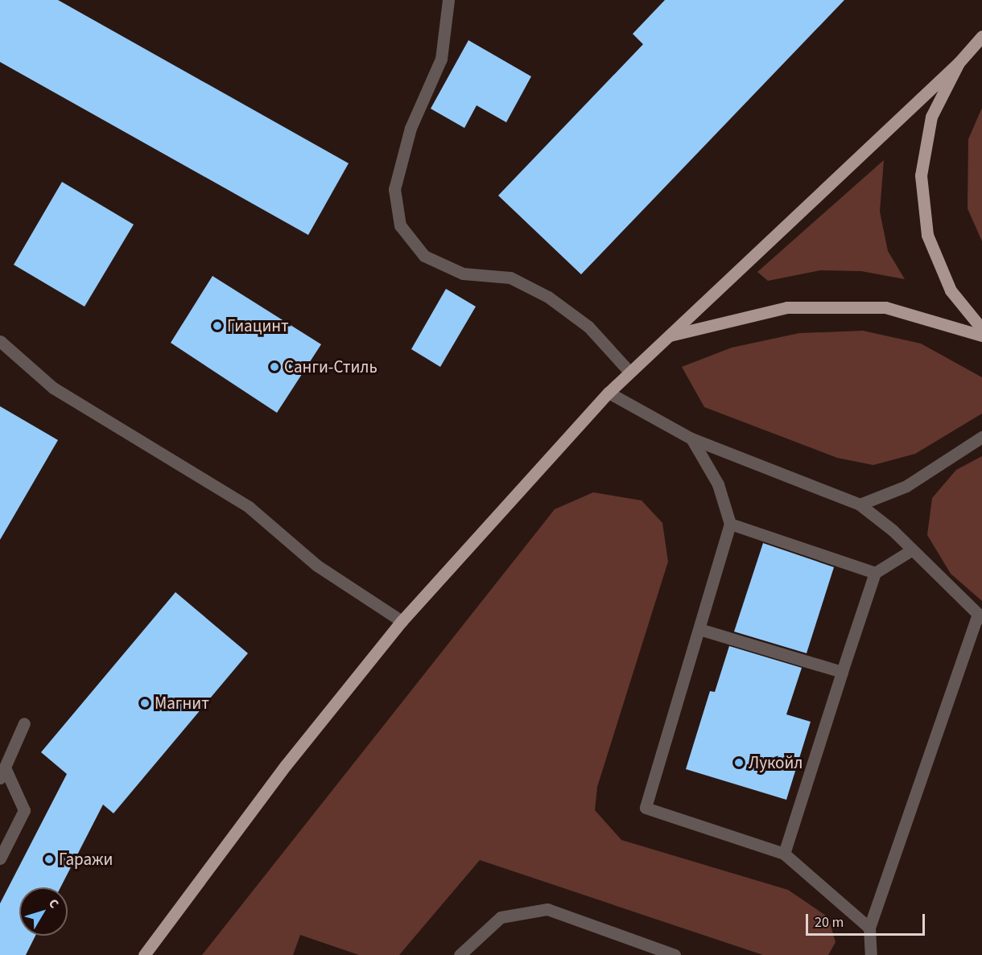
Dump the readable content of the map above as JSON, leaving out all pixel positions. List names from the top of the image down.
{
  "places": [
    "Гиацинт",
    "Санги-Стиль",
    "Магнит",
    "Лукойл",
    "Гаражи"
  ],
  "scale_bar": "20 m",
  "north": "top right"
}
